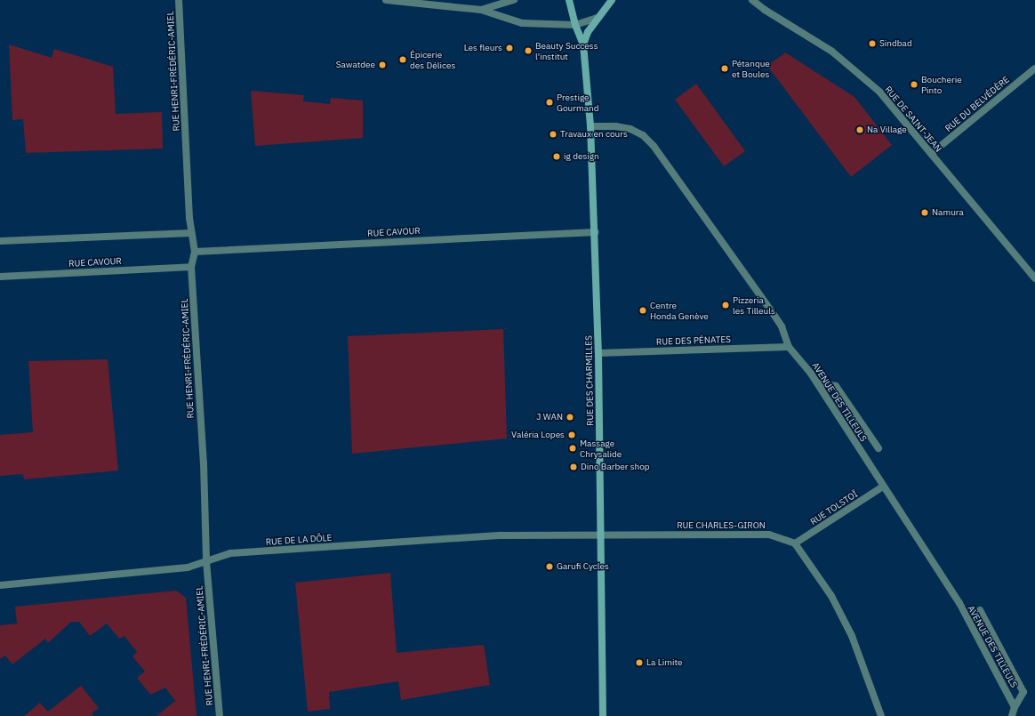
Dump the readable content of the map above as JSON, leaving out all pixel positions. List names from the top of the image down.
{
  "streets": {
    "main road": ["RUE DES CHARMILLES"],
    "street": [
      "RUE HENRI-FRÉDÉRIC-AMIEL",
      "RUE DU BELVÉDÈRE",
      "RUE DE SAINT-JEAN",
      "RUE CAVOUR",
      "RUE DES PÉNATES",
      "AVENUE DES TILLEULS",
      "RUE TOLSTOÏ",
      "RUE CHARLES-GIRON",
      "RUE DE LA DÔLE"
    ]
  },
  "crossings": [
    ["RUE HENRI-FRÉDÉRIC-AMIEL", "RUE CAVOUR"],
    ["RUE HENRI-FRÉDÉRIC-AMIEL", "RUE DE LA DÔLE"],
    ["RUE DU BELVÉDÈRE", "RUE DE SAINT-JEAN"],
    ["RUE CAVOUR", "RUE DES CHARMILLES"],
    ["RUE DES PÉNATES", "RUE DES CHARMILLES"],
    ["RUE DES PÉNATES", "AVENUE DES TILLEULS"],
    ["RUE DES CHARMILLES", "AVENUE DES TILLEULS"],
    ["RUE DES CHARMILLES", "RUE CHARLES-GIRON"],
    ["RUE DES CHARMILLES", "RUE DE LA DÔLE"],
    ["AVENUE DES TILLEULS", "RUE TOLSTOÏ"],
    ["RUE TOLSTOÏ", "RUE CHARLES-GIRON"],
    ["RUE CHARLES-GIRON", "RUE DE LA DÔLE"]
  ],
  "places": [
    "Sindbad",
    "Les fleurs",
    "Beauty Success l'institut",
    "Épicerie des Délices",
    "Sawatdee",
    "Pétanque et Boules",
    "Boucherie Pinto",
    "Prestige Gourmand",
    "Na Village",
    "Travaux en cours",
    "ig design",
    "Namura",
    "Pizzeria les Tilleuls",
    "Centre Honda Genève",
    "J WAN",
    "Valéria Lopes",
    "Massage Chrysalide",
    "Dino Barber shop",
    "Garufi Cycles",
    "La Limite"
  ]
}
